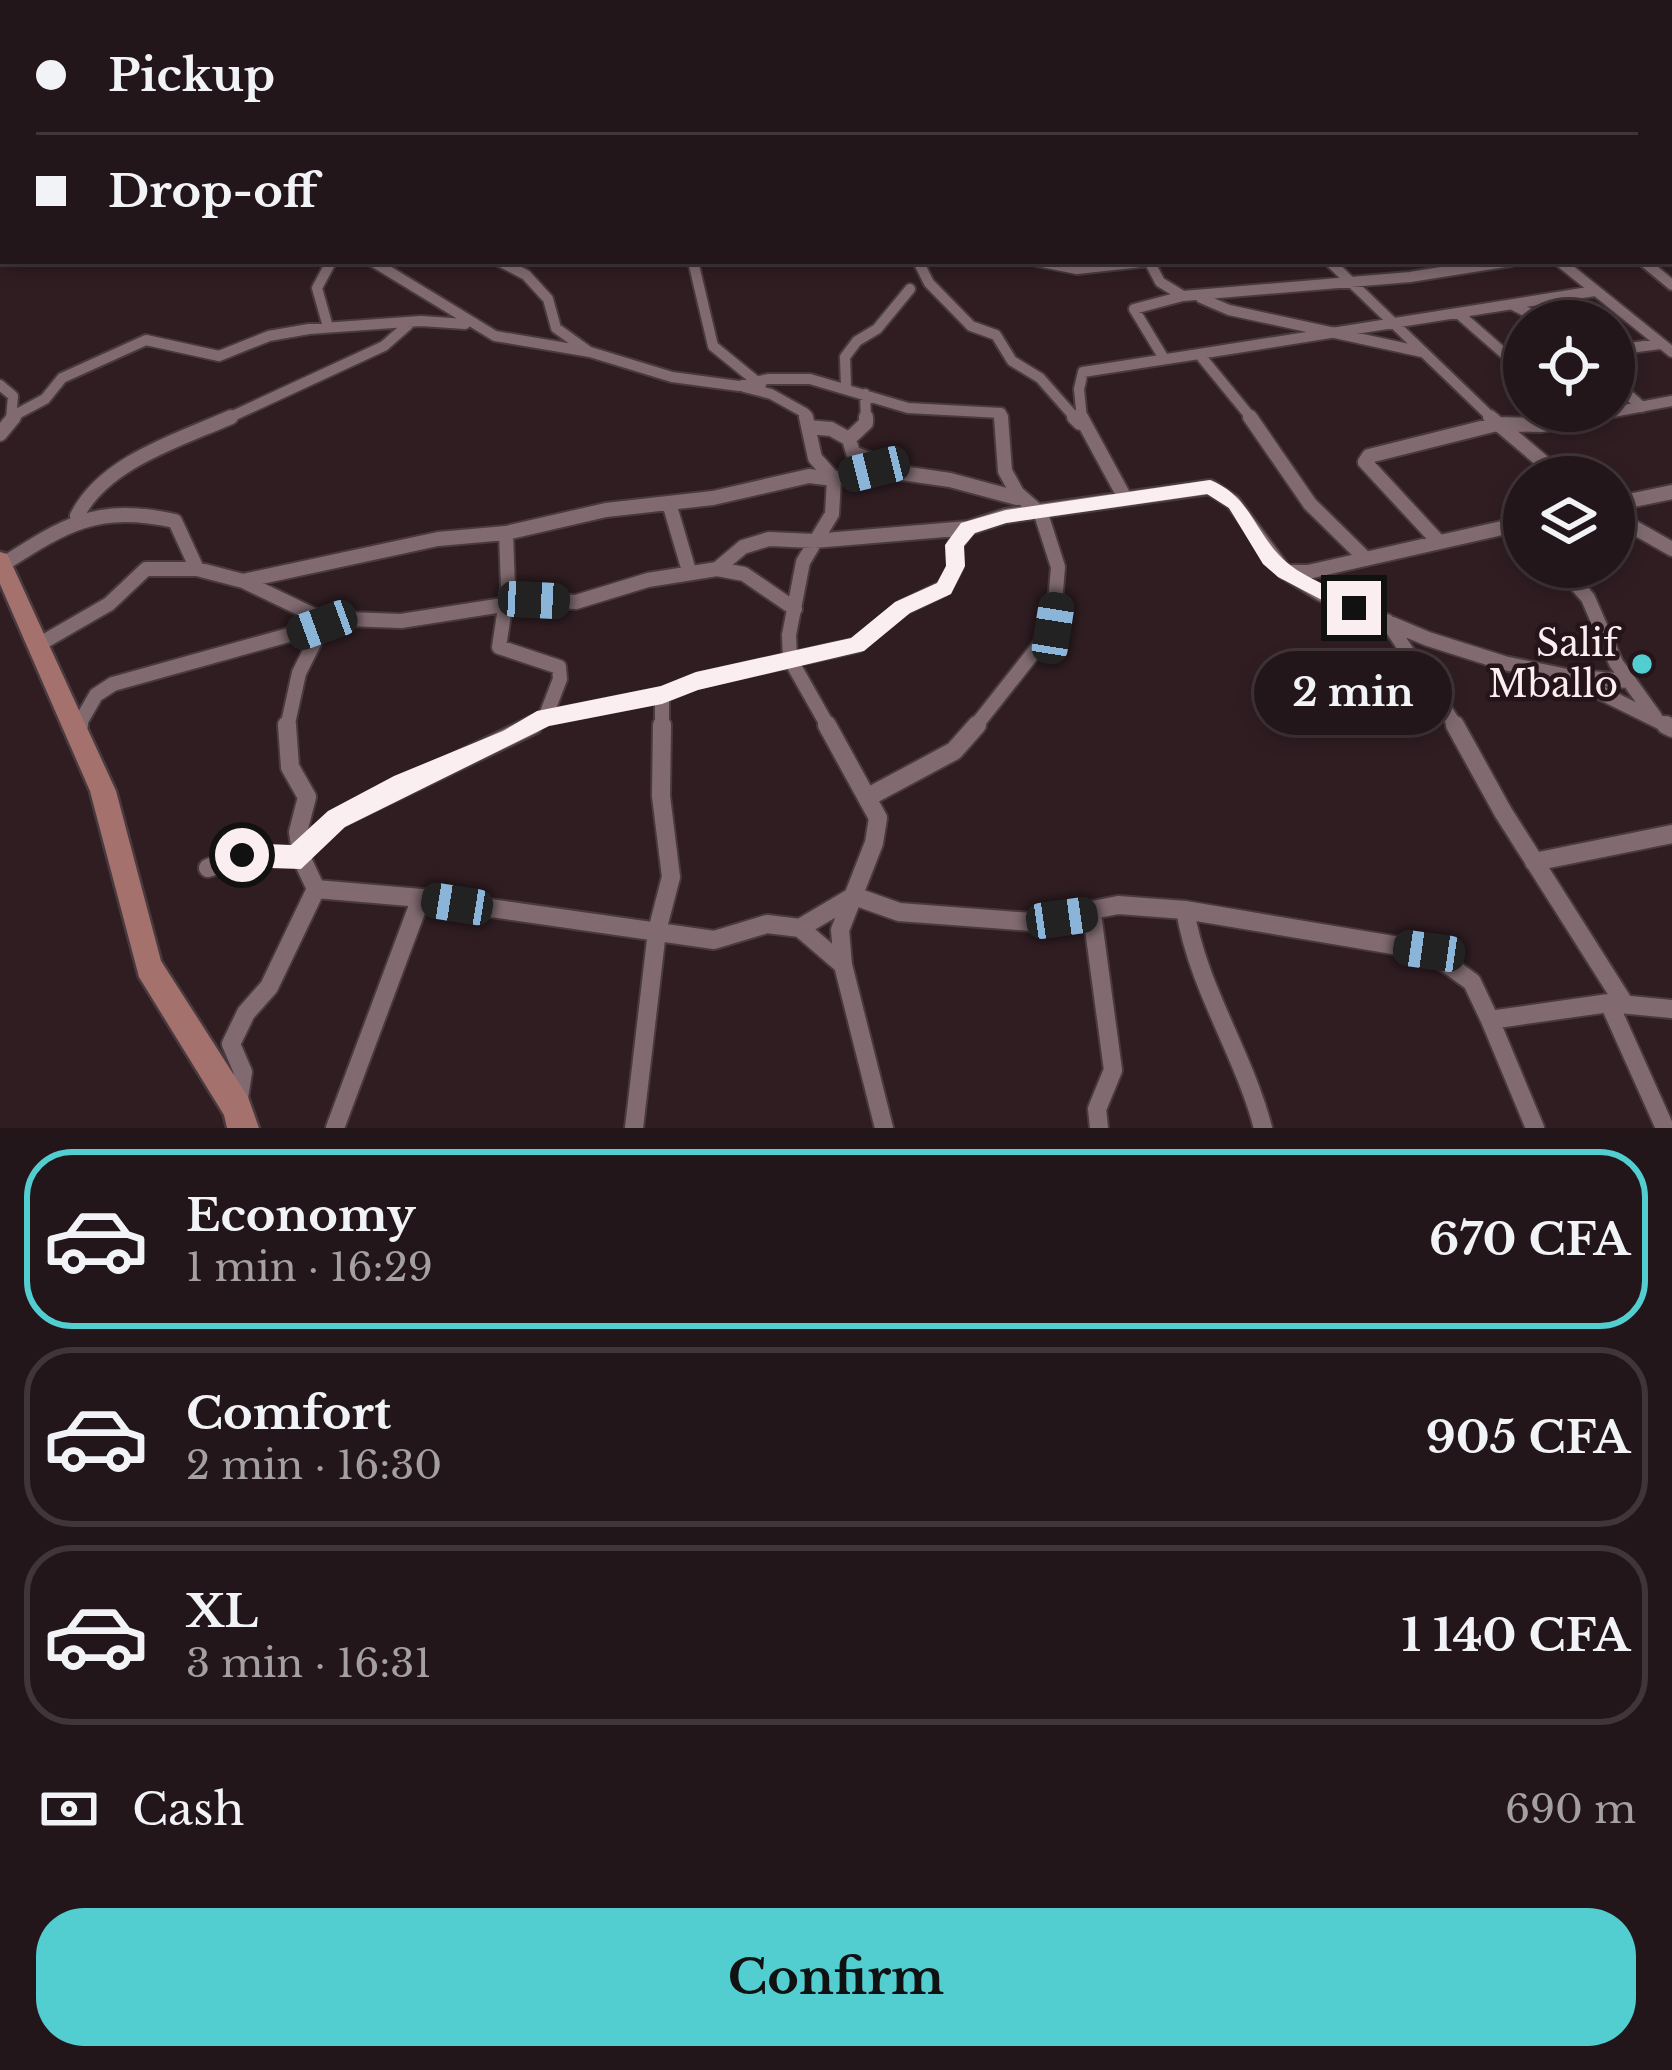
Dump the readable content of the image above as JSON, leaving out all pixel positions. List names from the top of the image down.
{
  "places": ["Salif Mballo"],
  "page": {
    "banner": ["Pickup", "Drop-off"],
    "bubble": "2 min",
    "list": [
      {
        "name": "Economy",
        "note": "1 min · 16:29",
        "value": "670 CFA"
      },
      {
        "name": "Comfort",
        "note": "2 min · 16:30",
        "value": "905 CFA"
      },
      {
        "name": "XL",
        "note": "3 min · 16:31",
        "value": "1 140 CFA"
      }
    ],
    "pay": ["Cash", "690 m"],
    "buttons": "Confirm"
  }
}
